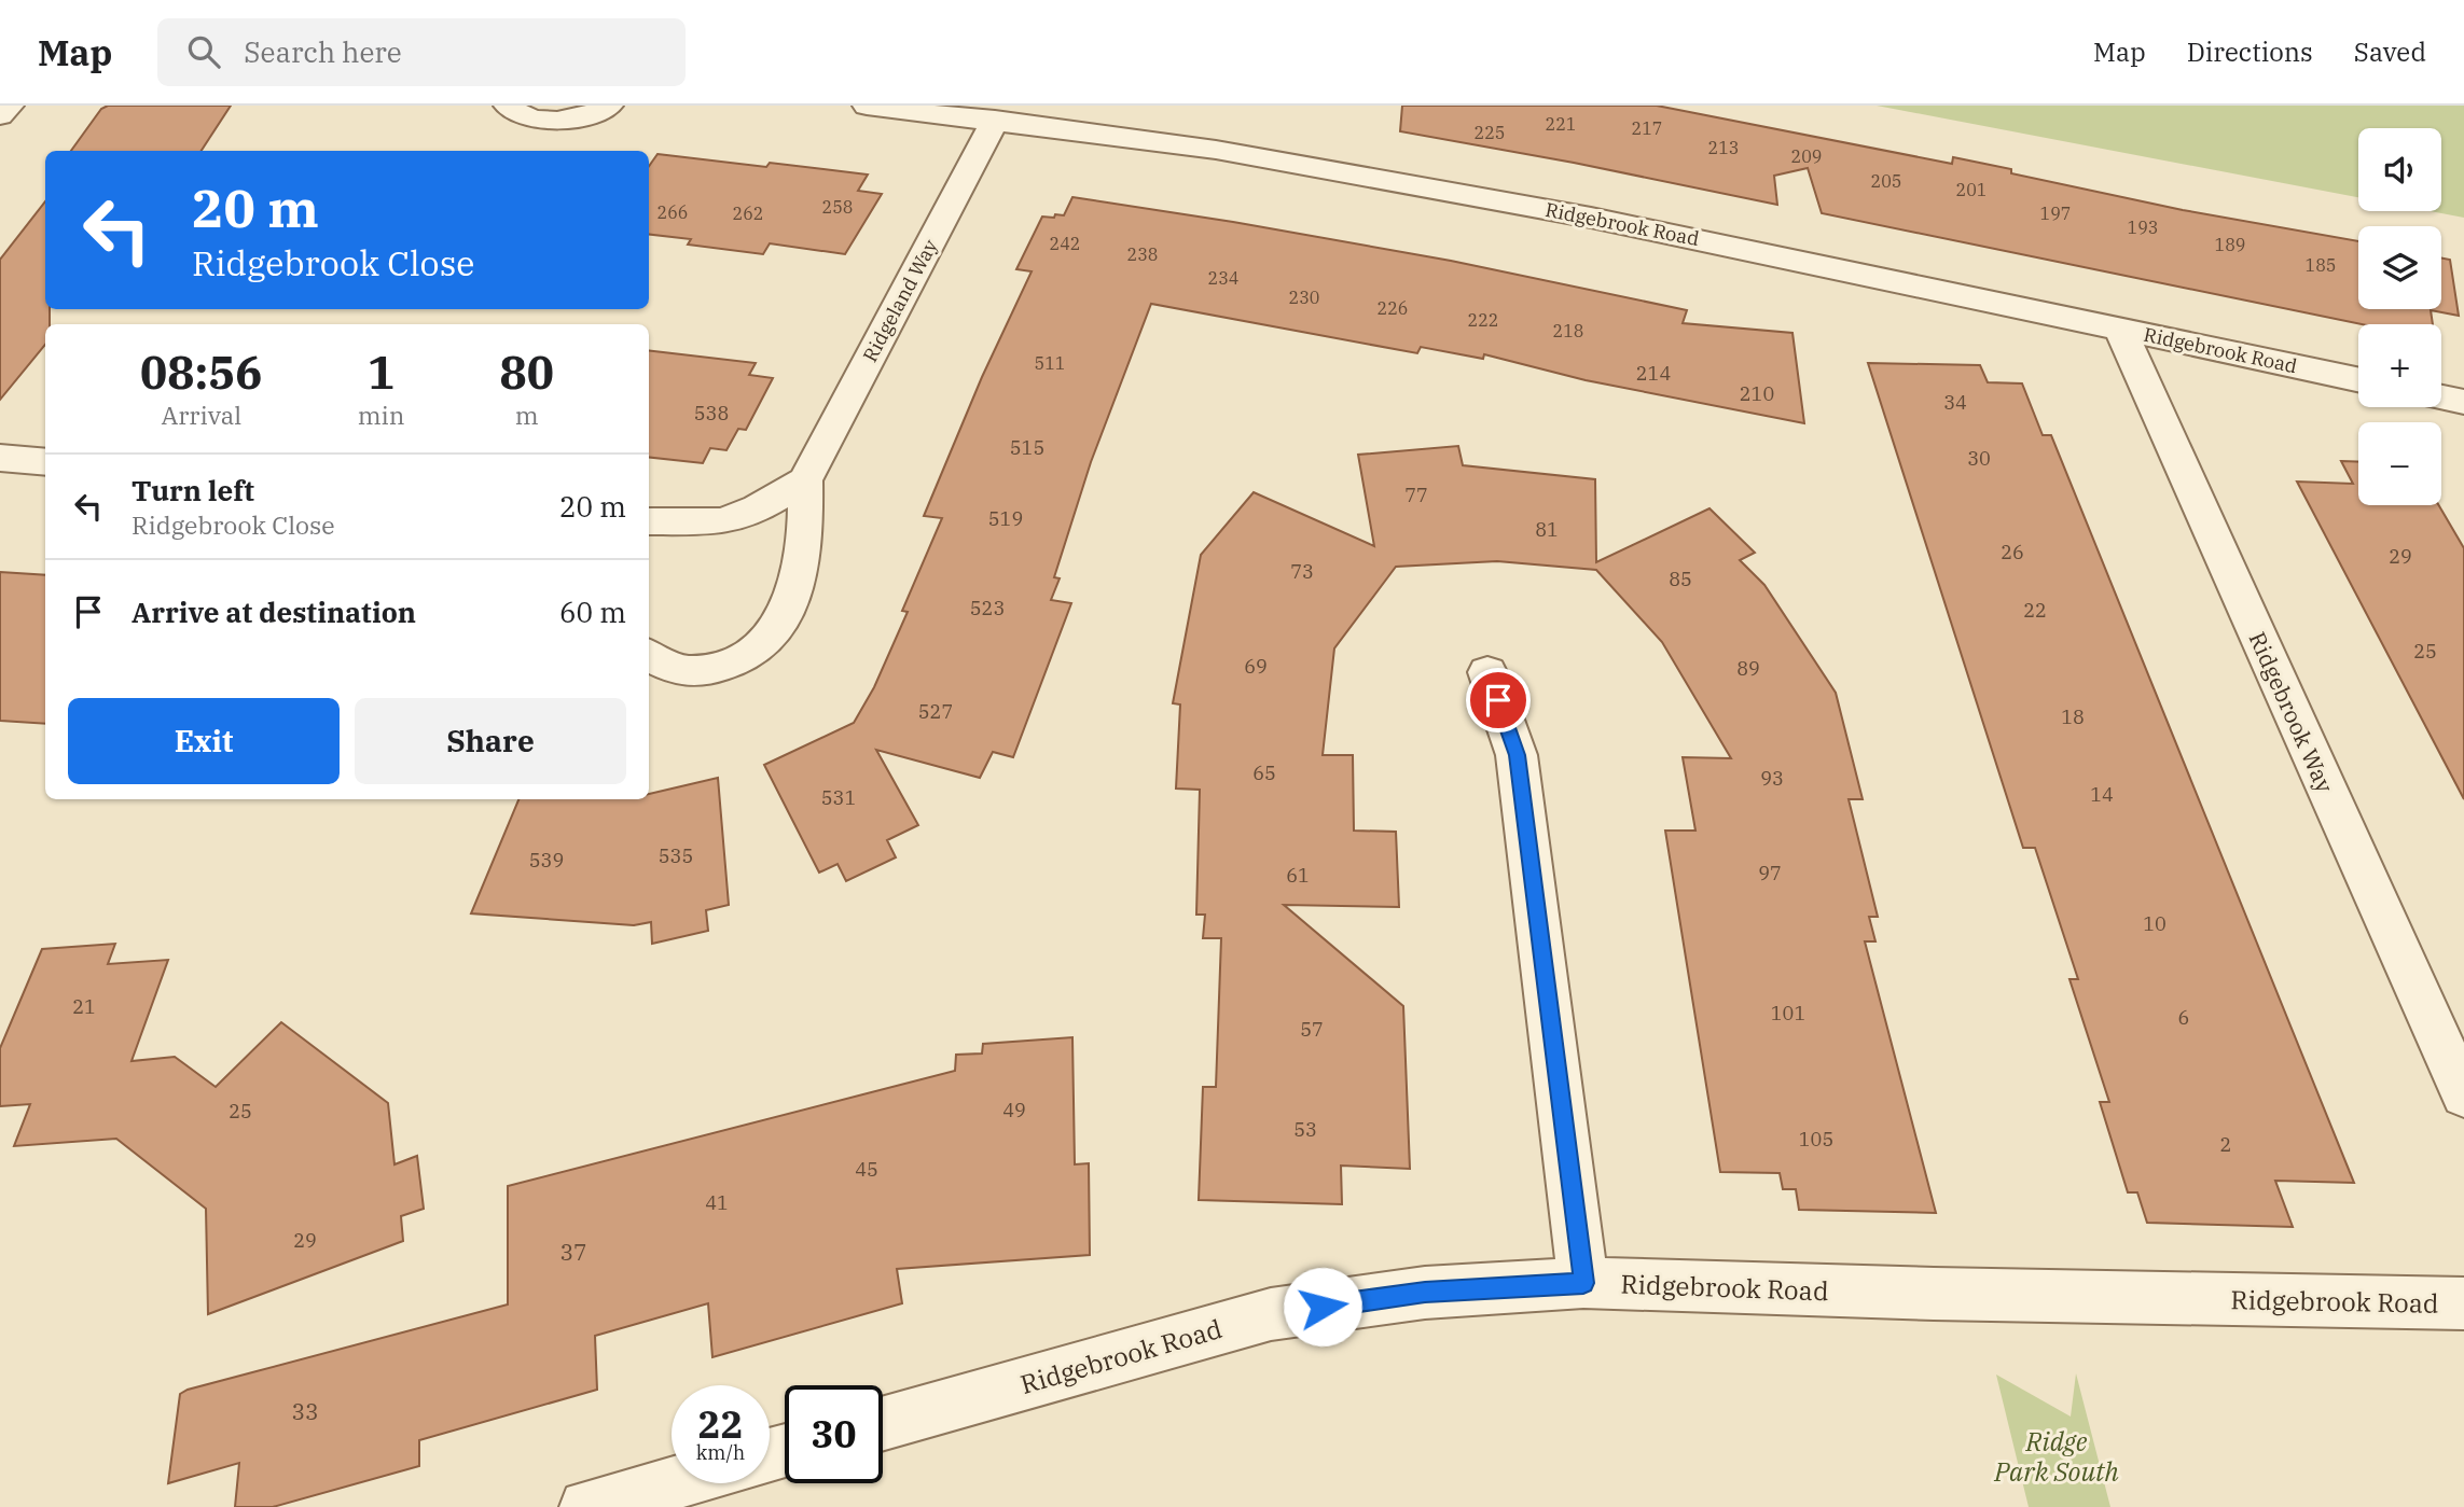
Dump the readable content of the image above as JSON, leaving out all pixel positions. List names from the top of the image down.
{
  "streets": {
    "street": ["Ridgebrook Road", "Ridgeland Way", "Ridgebrook Way"]
  },
  "crossings": [
    ["Ridgebrook Road", "Ridgeland Way"],
    ["Ridgebrook Road", "Ridgebrook Way"]
  ],
  "parks": ["Ridge Park South"],
  "house_numbers": [
    "221",
    "217",
    "225",
    "213",
    "209",
    "205",
    "201",
    "258",
    "266",
    "262",
    "197",
    "193",
    "242",
    "189",
    "238",
    "185",
    "234",
    "230",
    "226",
    "222",
    "218",
    "511",
    "214",
    "210",
    "34",
    "538",
    "515",
    "30",
    "77",
    "519",
    "81",
    "26",
    "29",
    "73",
    "85",
    "523",
    "22",
    "25",
    "69",
    "89",
    "527",
    "18",
    "65",
    "93",
    "14",
    "531",
    "535",
    "539",
    "97",
    "61",
    "10",
    "21",
    "101",
    "6",
    "57",
    "49",
    "25",
    "53",
    "105",
    "2",
    "45",
    "41",
    "29",
    "37",
    "33"
  ],
  "page": {
    "header": "Map",
    "search": "Search here",
    "nav": ["Map", "Directions", "Saved"],
    "map_buttons": ["+", "−"],
    "turn": ["20 m", "Ridgebrook Close"],
    "eta": [
      "08:56",
      "Arrival",
      "1",
      "min",
      "80",
      "m"
    ],
    "list": [
      {
        "name": "Turn left",
        "note": "Ridgebrook Close",
        "value": "20 m"
      },
      {
        "name": "Arrive at destination",
        "value": "60 m"
      }
    ],
    "buttons": ["Exit", "Share"],
    "speed": "22 km/h",
    "limit": "30"
  }
}
